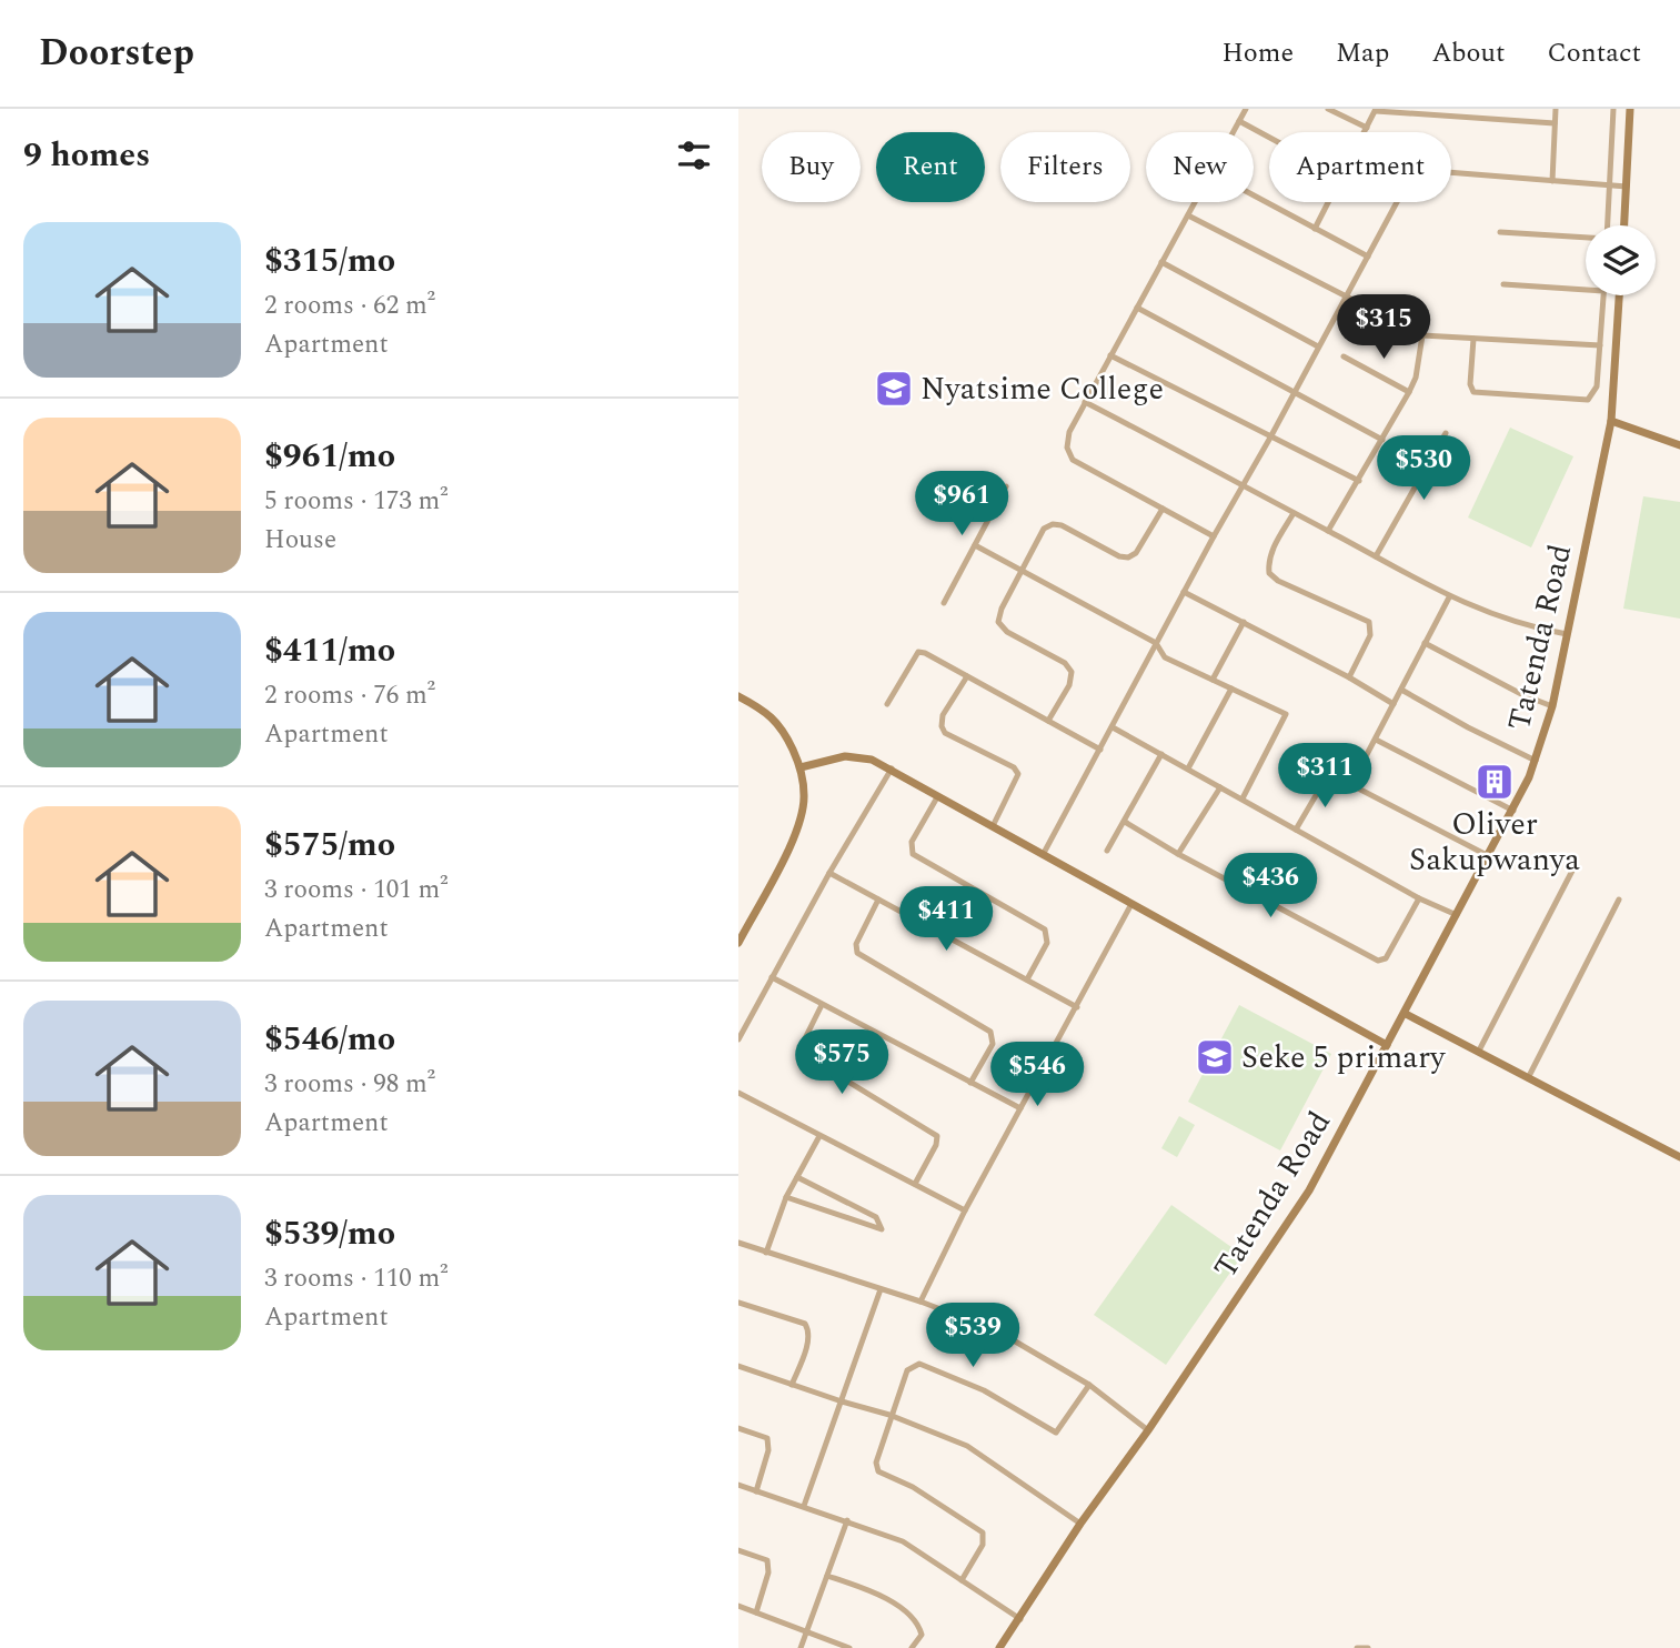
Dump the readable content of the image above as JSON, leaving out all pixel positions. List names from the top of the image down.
{
  "streets": {
    "street": ["Tatenda Road"]
  },
  "places": {
    "school or university": ["Nyatsime College", "Seke 5 primary"],
    "building": ["Oliver Sakupwanya"]
  },
  "page": {
    "header": "Doorstep",
    "nav": [
      "Home",
      "Map",
      "About",
      "Contact"
    ],
    "heading": "9 homes",
    "chip": [
      "Buy",
      "Rent",
      "Filters",
      "New",
      "Apartment"
    ],
    "list": [
      {
        "name": "$315/mo",
        "note": "2 rooms · 62 m² · Apartment"
      },
      {
        "name": "$961/mo",
        "note": "5 rooms · 173 m² · House"
      },
      {
        "name": "$411/mo",
        "note": "2 rooms · 76 m² · Apartment"
      },
      {
        "name": "$575/mo",
        "note": "3 rooms · 101 m² · Apartment"
      },
      {
        "name": "$546/mo",
        "note": "3 rooms · 98 m² · Apartment"
      },
      {
        "name": "$539/mo",
        "note": "3 rooms · 110 m² · Apartment"
      }
    ],
    "price": [
      "$315",
      "$530",
      "$961",
      "$311",
      "$436",
      "$411",
      "$575",
      "$546",
      "$539"
    ]
  }
}
